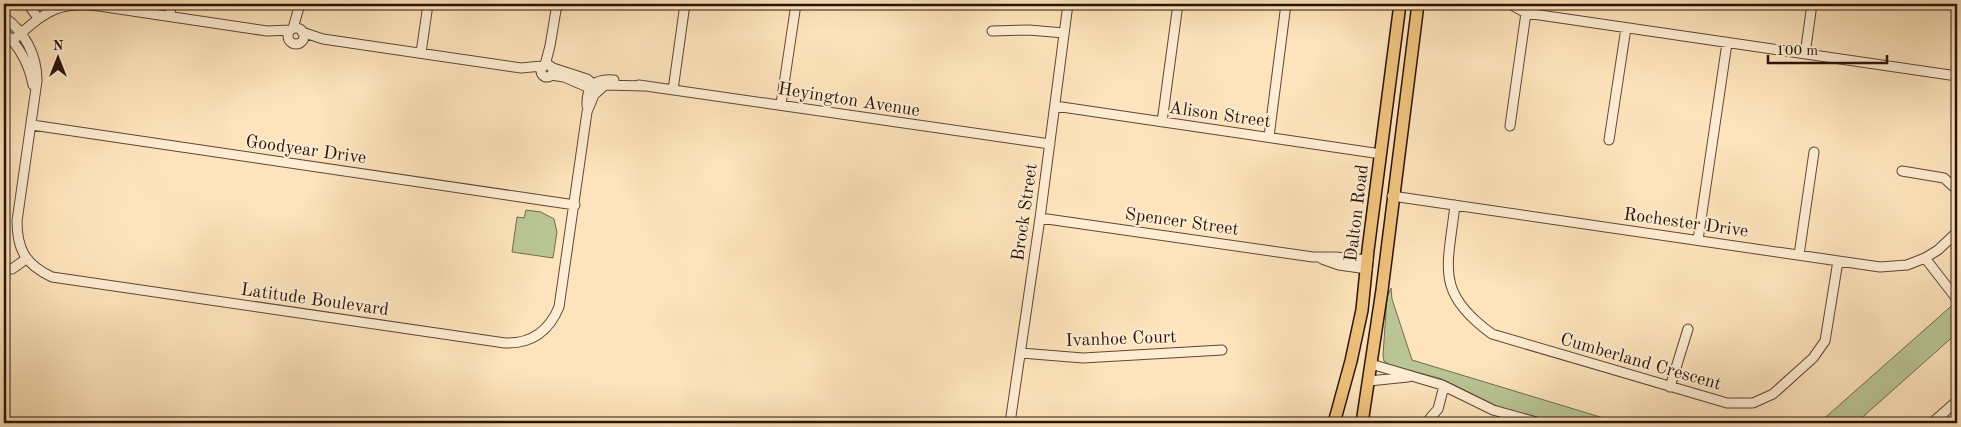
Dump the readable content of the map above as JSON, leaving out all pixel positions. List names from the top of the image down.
{
  "streets": {
    "main road": ["Dalton Road", "Spencer Street"],
    "street": [
      "Heyington Avenue",
      "Alison Street",
      "Goodyear Drive",
      "Brock Street",
      "Rochester Drive",
      "Latitude Boulevard",
      "Ivanhoe Court",
      "Cumberland Crescent"
    ]
  },
  "crossings": [
    ["Heyington Avenue", "Brock Street"],
    ["Heyington Avenue", "Latitude Boulevard"],
    ["Alison Street", "Brock Street"],
    ["Alison Street", "Dalton Road"],
    ["Goodyear Drive", "Latitude Boulevard"],
    ["Brock Street", "Spencer Street"],
    ["Brock Street", "Ivanhoe Court"],
    ["Dalton Road", "Spencer Street"],
    ["Dalton Road", "Rochester Drive"],
    ["Rochester Drive", "Cumberland Crescent"]
  ],
  "scale_bar": "100 m",
  "north": "top"
}
